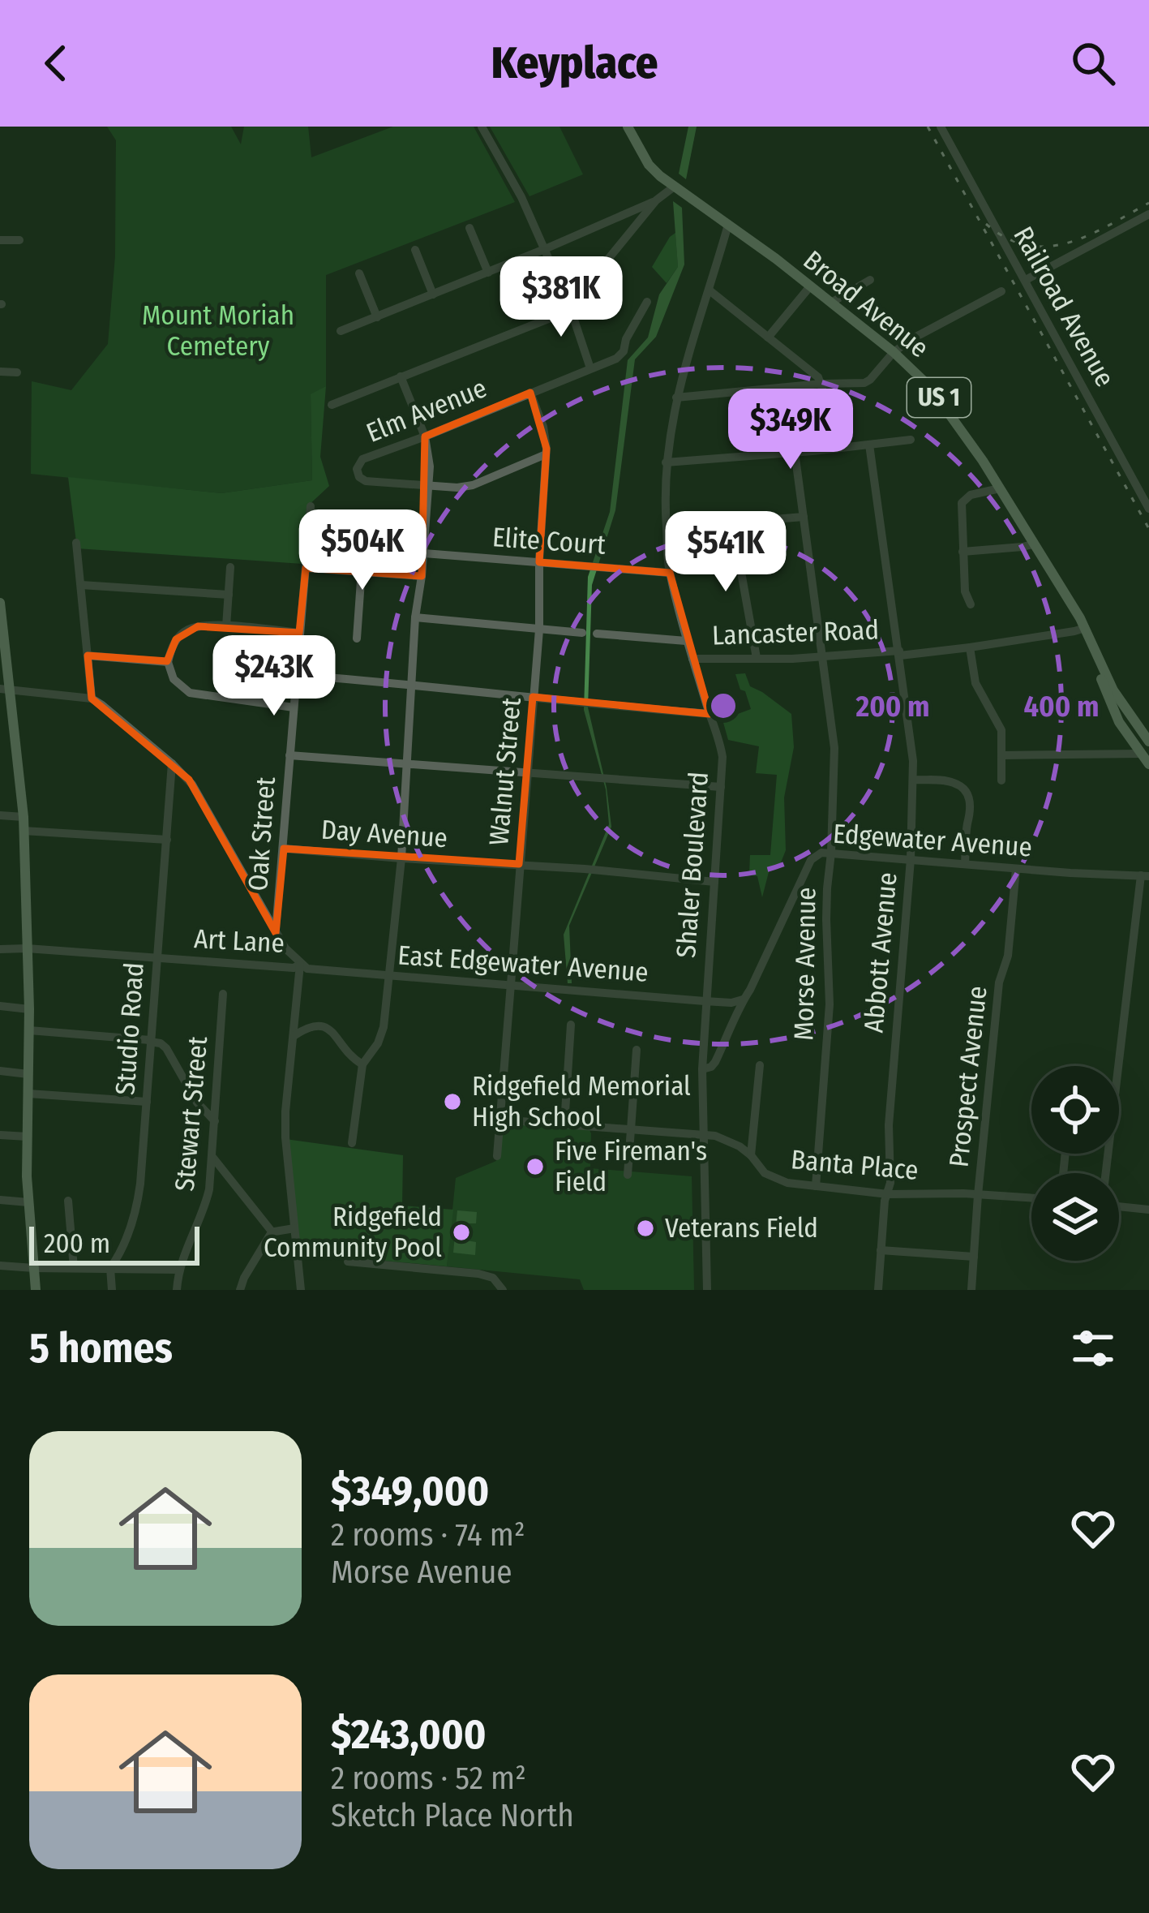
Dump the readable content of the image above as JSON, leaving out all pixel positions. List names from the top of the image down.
{
  "streets": {
    "main road": ["Broad Avenue", "US 1"],
    "street": [
      "Railroad Avenue",
      "Elm Avenue",
      "Elite Court",
      "Lancaster Road",
      "Walnut Street",
      "Oak Street",
      "Day Avenue",
      "Edgewater Avenue",
      "Shaler Boulevard",
      "Art Lane",
      "Abbott Avenue",
      "East Edgewater Avenue",
      "Morse Avenue",
      "Studio Road",
      "Prospect Avenue",
      "Stewart Street",
      "Banta Place"
    ]
  },
  "crossings": [
    ["Broad Avenue", "US 1"],
    ["Broad Avenue", "Lancaster Road"],
    ["Broad Avenue", "Shaler Boulevard"],
    ["Elm Avenue", "Walnut Street"],
    ["Elite Court", "Walnut Street"],
    ["Elite Court", "Shaler Boulevard"],
    ["Lancaster Road", "Shaler Boulevard"],
    ["Lancaster Road", "Abbott Avenue"],
    ["Lancaster Road", "Morse Avenue"],
    ["Walnut Street", "Day Avenue"],
    ["Walnut Street", "East Edgewater Avenue"],
    ["Walnut Street", "Banta Place"],
    ["Oak Street", "Day Avenue"],
    ["Day Avenue", "Shaler Boulevard"],
    ["Edgewater Avenue", "Shaler Boulevard"],
    ["Edgewater Avenue", "Abbott Avenue"],
    ["Edgewater Avenue", "East Edgewater Avenue"],
    ["Edgewater Avenue", "Morse Avenue"],
    ["Edgewater Avenue", "Prospect Avenue"],
    ["Shaler Boulevard", "East Edgewater Avenue"],
    ["Shaler Boulevard", "Banta Place"],
    ["Art Lane", "East Edgewater Avenue"],
    ["Art Lane", "Studio Road"],
    ["Abbott Avenue", "Banta Place"],
    ["Morse Avenue", "Banta Place"],
    ["Prospect Avenue", "Banta Place"]
  ],
  "parks": ["Mount Moriah Cemetery"],
  "places": [
    "Ridgefield Memorial High School",
    "Five Fireman's Field",
    "Veterans Field",
    "Ridgefield Community Pool"
  ],
  "scale_bar": "200 m",
  "page": {
    "header": "Keyplace",
    "price": [
      "$381K",
      "$349K",
      "$504K",
      "$541K",
      "$243K"
    ],
    "scale": "200 m",
    "heading": "5 homes",
    "list": [
      {
        "name": "$349,000",
        "note": "2 rooms · 74 m² · Morse Avenue"
      },
      {
        "name": "$243,000",
        "note": "2 rooms · 52 m² · Sketch Place North"
      }
    ]
  },
  "rings": ["200 m", "400 m"]
}
